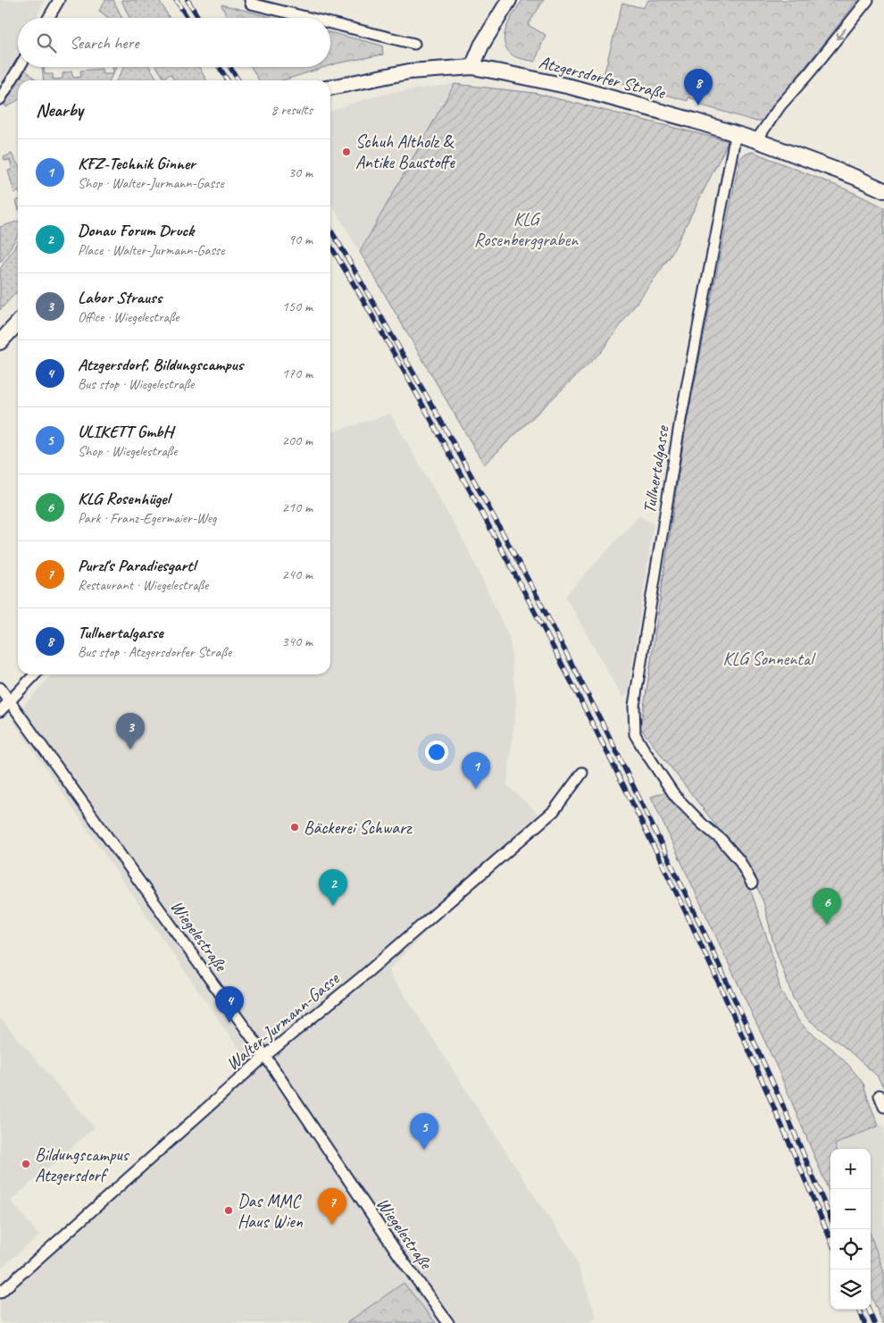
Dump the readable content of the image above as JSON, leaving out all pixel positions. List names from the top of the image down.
{
  "streets": {
    "street": [
      "Atzgersdorfer Straße",
      "Tullnertalgasse",
      "Wiegelestraße",
      "Walter-Jurmann-Gasse"
    ]
  },
  "crossings": [
    ["Atzgersdorfer Straße", "Tullnertalgasse"],
    ["Wiegelestraße", "Walter-Jurmann-Gasse"]
  ],
  "parks": ["KLG Rosenberggraben", "KLG Sonnental"],
  "places": [
    "Schuh Altholz & Antike Baustoffe",
    "Bäckerei Schwarz",
    "Bildungscampus Atzgersdorf",
    "Das MMC Haus Wien"
  ],
  "page": {
    "search": "Search here",
    "pins": [
      "8",
      "3",
      "1",
      "2",
      "6",
      "4",
      "5",
      "7"
    ],
    "heading": ["Nearby", "8 results"],
    "list": [
      {
        "mark": "1",
        "name": "KFZ-Technik Ginner",
        "note": "Shop · Walter-Jurmann-Gasse",
        "value": "30 m"
      },
      {
        "mark": "2",
        "name": "Donau Forum Druck",
        "note": "Place · Walter-Jurmann-Gasse",
        "value": "90 m"
      },
      {
        "mark": "3",
        "name": "Labor Strauss",
        "note": "Office · Wiegelestraße",
        "value": "150 m"
      },
      {
        "mark": "4",
        "name": "Atzgersdorf, Bildungscampus",
        "note": "Bus stop · Wiegelestraße",
        "value": "170 m"
      },
      {
        "mark": "5",
        "name": "ULIKETT GmbH",
        "note": "Shop · Wiegelestraße",
        "value": "200 m"
      },
      {
        "mark": "6",
        "name": "KLG Rosenhügel",
        "note": "Park · Franz-Egermaier-Weg",
        "value": "210 m"
      },
      {
        "mark": "7",
        "name": "Purzl's Paradiesgartl",
        "note": "Restaurant · Wiegelestraße",
        "value": "240 m"
      },
      {
        "mark": "8",
        "name": "Tullnertalgasse",
        "note": "Bus stop · Atzgersdorfer Straße",
        "value": "340 m"
      }
    ],
    "map_buttons": ["+", "−"]
  }
}
